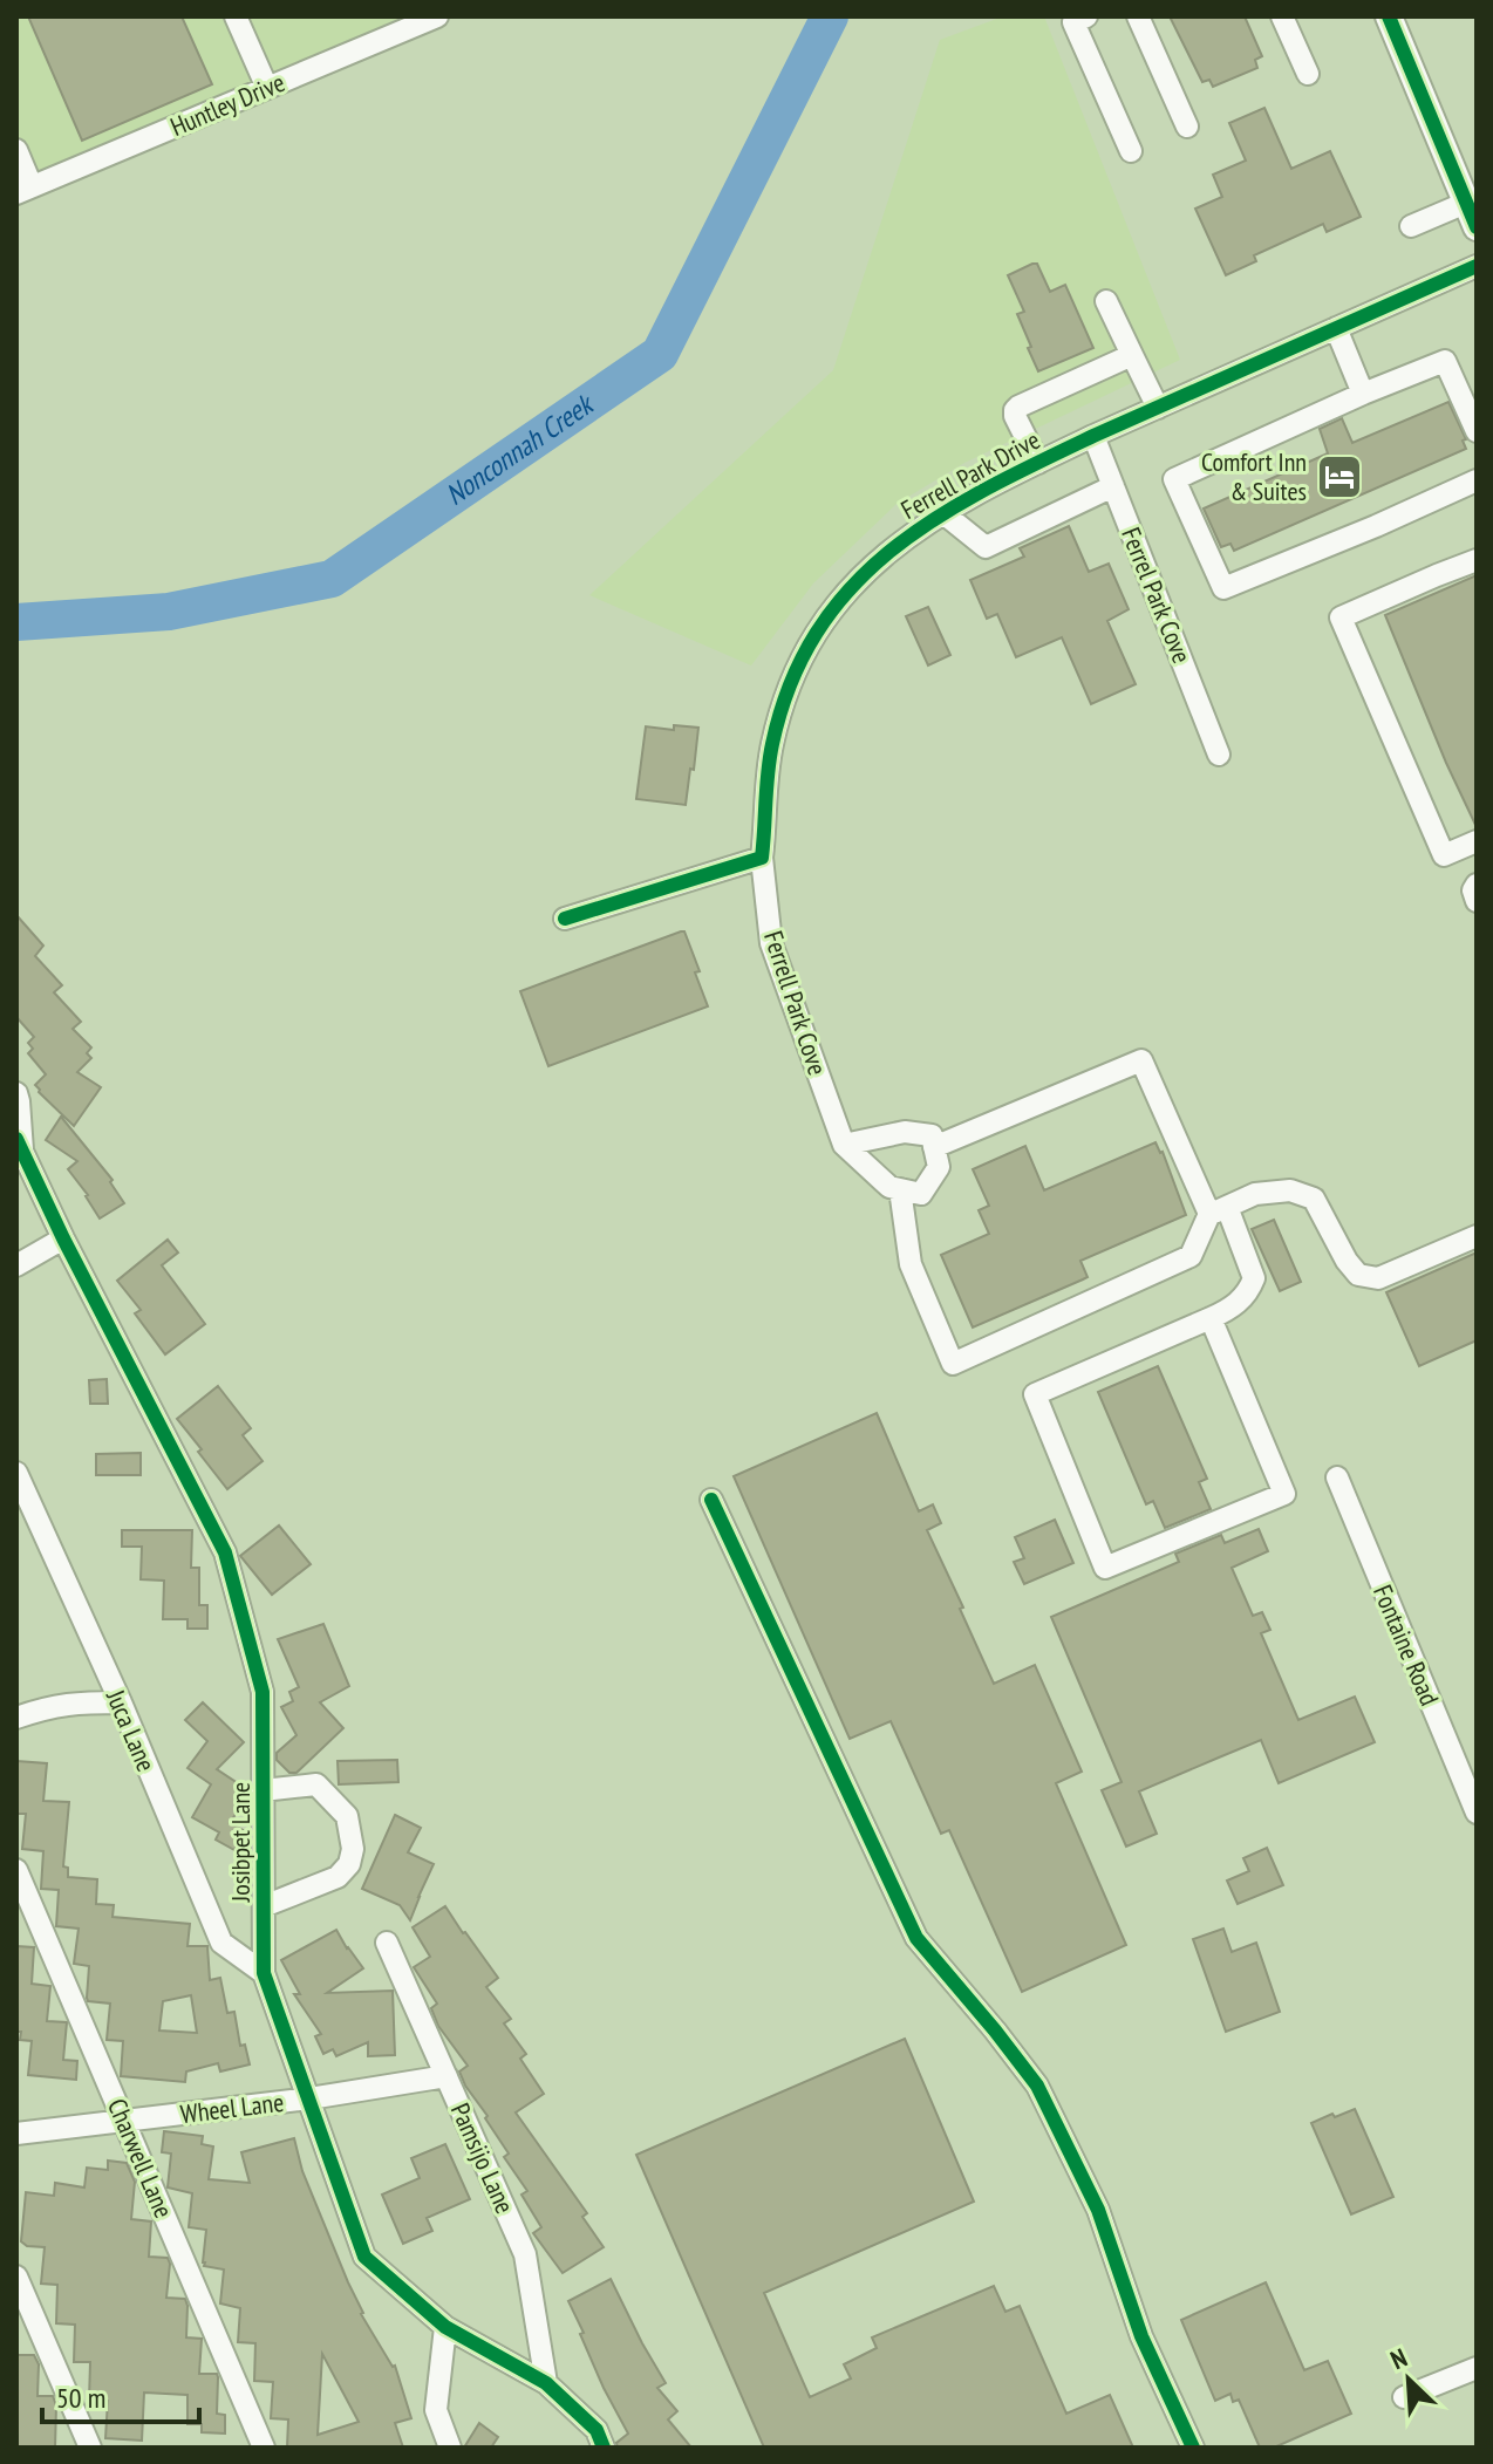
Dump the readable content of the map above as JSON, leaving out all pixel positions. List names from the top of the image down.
{
  "streets": {
    "street": [
      "Huntley Drive",
      "Ferrell Park Drive",
      "Ferrel Park Cove",
      "Ferrell Park Cove",
      "Fontaine Road",
      "Juca Lane",
      "Josibpet Lane",
      "Wheel Lane",
      "Charwell Lane",
      "Pamsijo Lane"
    ]
  },
  "crossings": [
    ["Ferrell Park Drive", "Ferrel Park Cove"],
    ["Ferrell Park Drive", "Ferrell Park Cove"],
    ["Juca Lane", "Josibpet Lane"],
    ["Josibpet Lane", "Wheel Lane"],
    ["Josibpet Lane", "Pamsijo Lane"],
    ["Wheel Lane", "Charwell Lane"],
    ["Wheel Lane", "Pamsijo Lane"]
  ],
  "water": ["Nonconnah Creek"],
  "places": {
    "hotel": ["Comfort Inn & Suites"]
  },
  "scale_bar": "50 m",
  "north": "top left"
}
